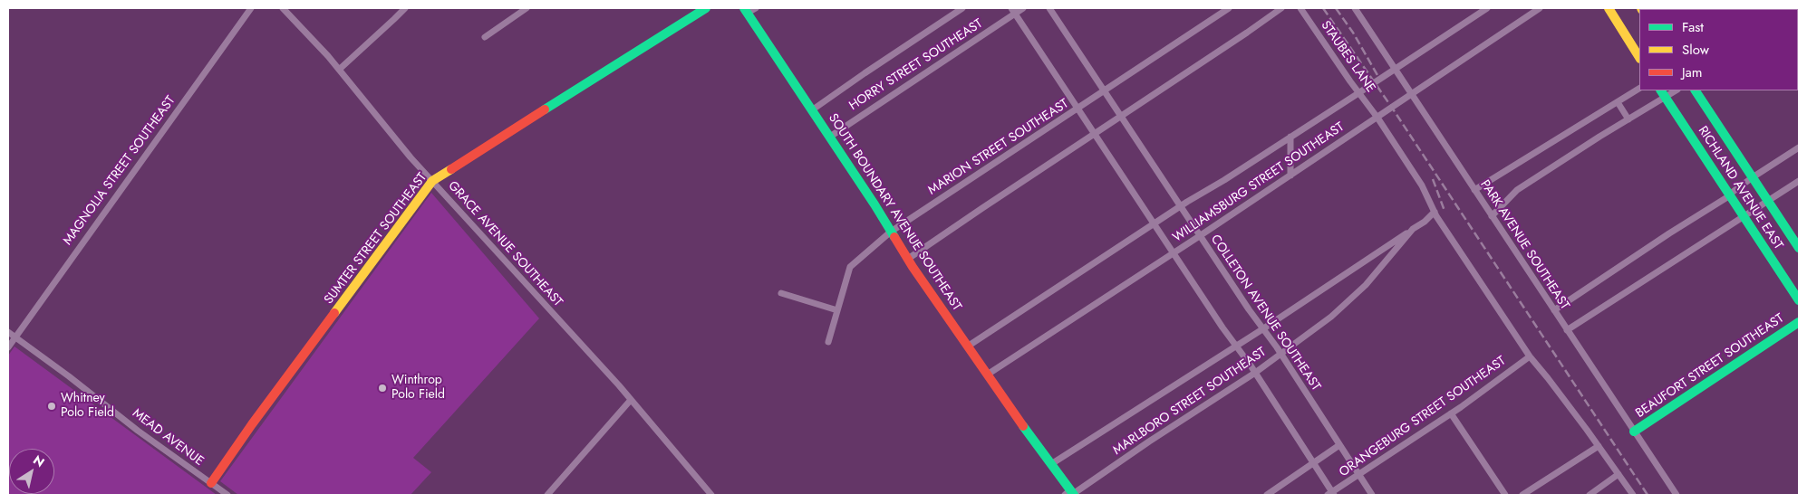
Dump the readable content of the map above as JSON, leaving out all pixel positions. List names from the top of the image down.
{
  "streets": {
    "street": [
      "STAUBES LANE",
      "HORRY STREET SOUTHEAST",
      "MARION STREET SOUTHEAST",
      "MAGNOLIA STREET SOUTHEAST",
      "WILLIAMSBURG STREET SOUTHEAST",
      "RICHLAND AVENUE EAST",
      "SOUTH BOUNDARY AVENUE SOUTHEAST",
      "SUMTER STREET SOUTHEAST",
      "GRACE AVENUE SOUTHEAST",
      "PARK AVENUE SOUTHEAST",
      "COLLETON AVENUE SOUTHEAST",
      "BEAUFORT STREET SOUTHEAST",
      "MARLBORO STREET SOUTHEAST",
      "ORANGEBURG STREET SOUTHEAST",
      "MEAD AVENUE"
    ]
  },
  "crossings": [
    ["STAUBES LANE", "WILLIAMSBURG STREET SOUTHEAST"],
    ["HORRY STREET SOUTHEAST", "SOUTH BOUNDARY AVENUE SOUTHEAST"],
    ["MARION STREET SOUTHEAST", "SOUTH BOUNDARY AVENUE SOUTHEAST"],
    ["MARION STREET SOUTHEAST", "COLLETON AVENUE SOUTHEAST"],
    ["MAGNOLIA STREET SOUTHEAST", "MEAD AVENUE"],
    ["WILLIAMSBURG STREET SOUTHEAST", "SOUTH BOUNDARY AVENUE SOUTHEAST"],
    ["WILLIAMSBURG STREET SOUTHEAST", "PARK AVENUE SOUTHEAST"],
    ["WILLIAMSBURG STREET SOUTHEAST", "COLLETON AVENUE SOUTHEAST"],
    ["SOUTH BOUNDARY AVENUE SOUTHEAST", "MARLBORO STREET SOUTHEAST"],
    ["SUMTER STREET SOUTHEAST", "GRACE AVENUE SOUTHEAST"],
    ["SUMTER STREET SOUTHEAST", "MEAD AVENUE"],
    ["PARK AVENUE SOUTHEAST", "BEAUFORT STREET SOUTHEAST"],
    ["COLLETON AVENUE SOUTHEAST", "MARLBORO STREET SOUTHEAST"],
    ["COLLETON AVENUE SOUTHEAST", "ORANGEBURG STREET SOUTHEAST"]
  ],
  "places": ["Winthrop Polo Field", "Whitney Polo Field"],
  "legend": ["Fast", "Slow", "Jam"],
  "north": "top right"
}
